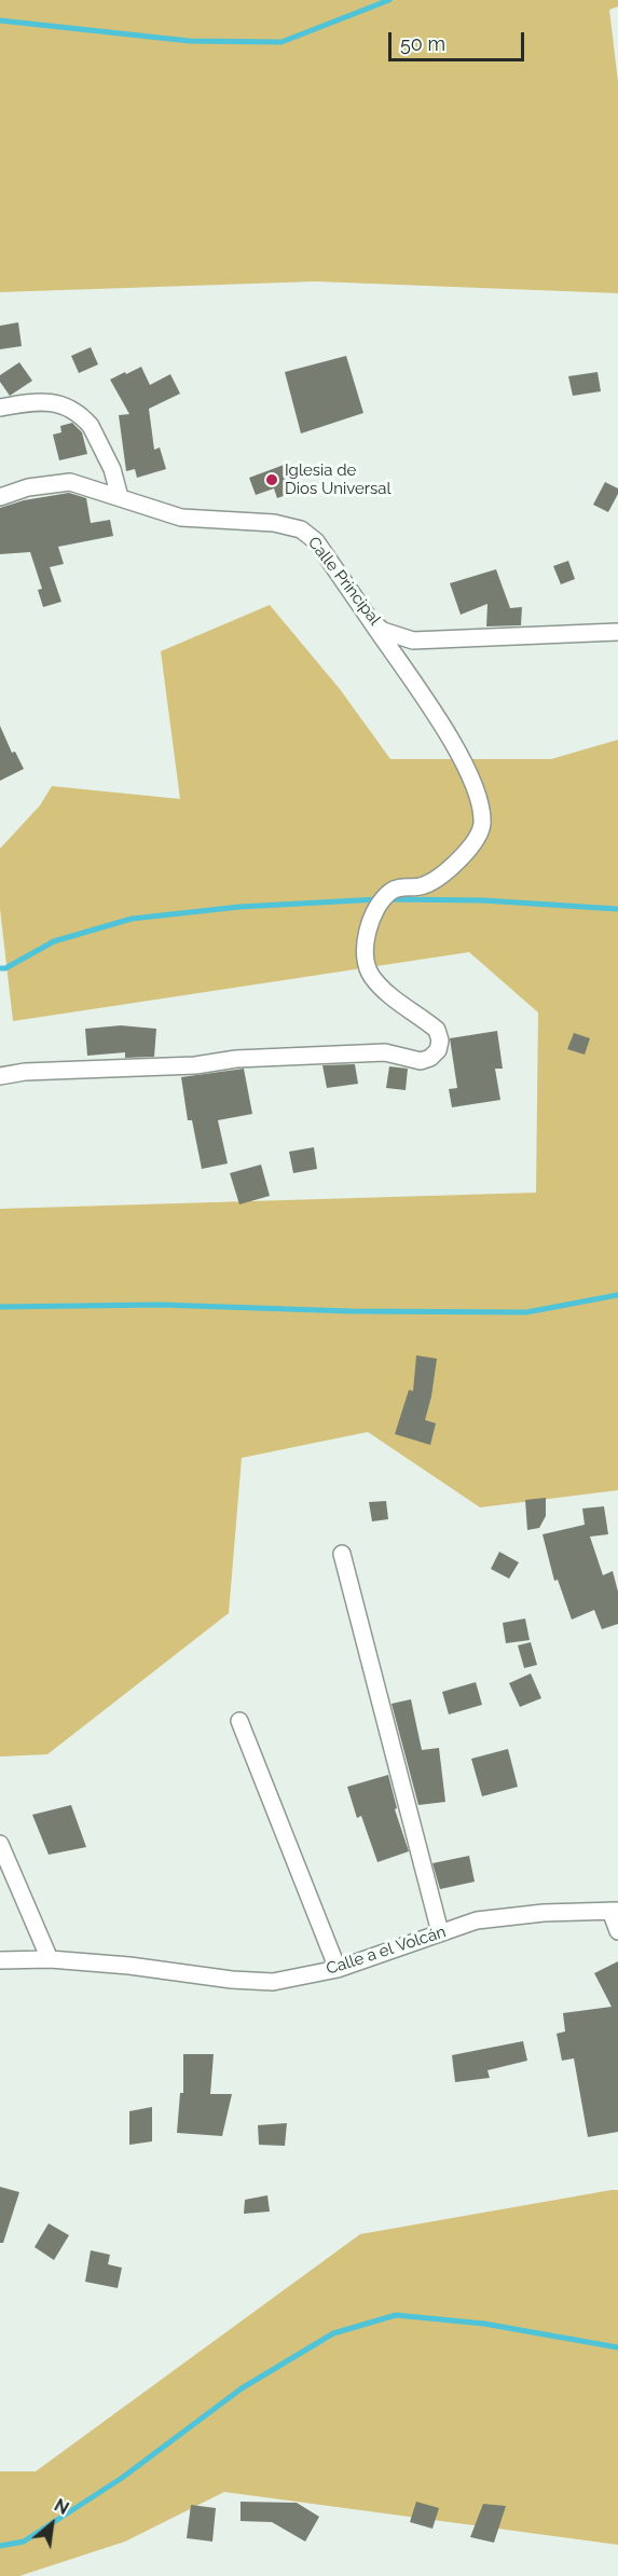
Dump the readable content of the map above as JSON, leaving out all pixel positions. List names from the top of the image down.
{
  "streets": {
    "street": ["Calle Principal", "Calle a el Volcán"]
  },
  "places": ["Iglesia de Dios Universal"],
  "scale_bar": "50 m",
  "north": "top right"
}
